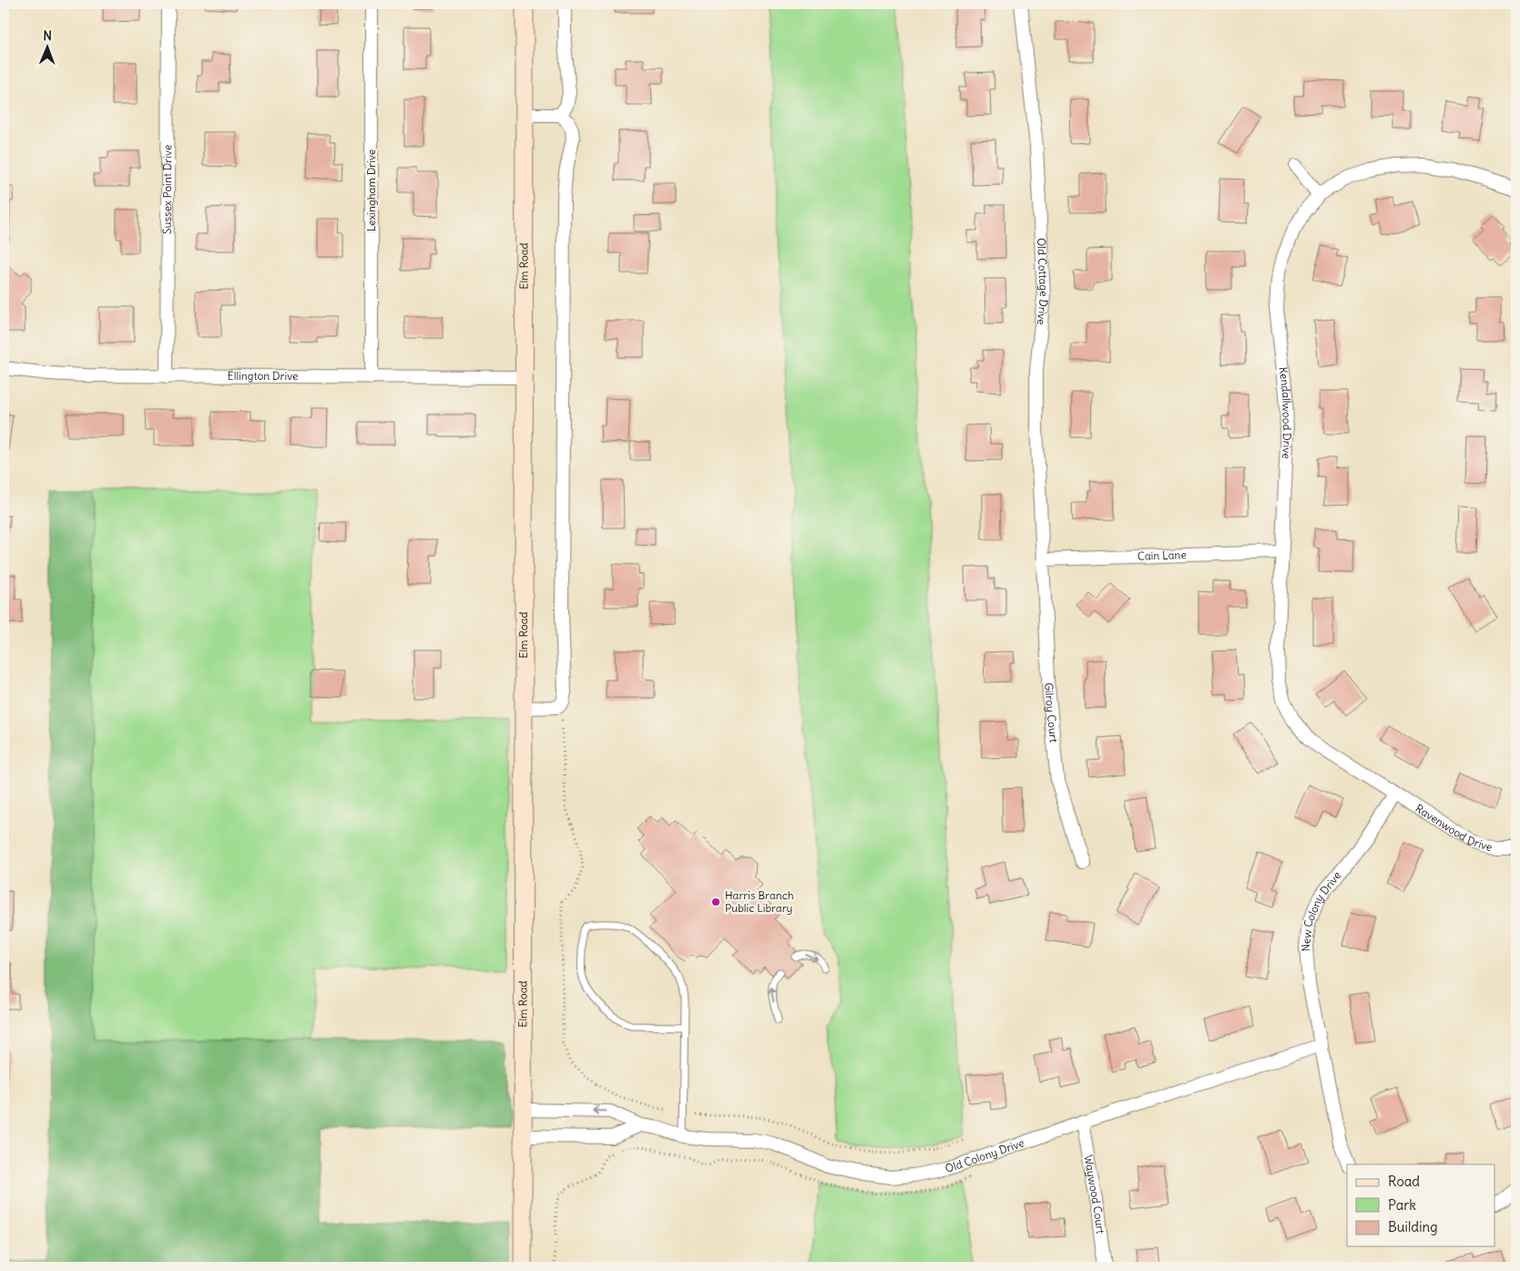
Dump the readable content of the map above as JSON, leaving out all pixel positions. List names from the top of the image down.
{
  "streets": {
    "street": [
      "Sussex Point Drive",
      "Lexingham Drive",
      "Elm Road",
      "Old Cottage Drive",
      "Ellington Drive",
      "Kendallwood Drive",
      "Cain Lane",
      "Gilroy Court",
      "Ravenwood Drive",
      "New Colony Drive",
      "Old Colony Drive",
      "Waywood Court"
    ]
  },
  "crossings": [
    ["Sussex Point Drive", "Ellington Drive"],
    ["Lexingham Drive", "Ellington Drive"],
    ["Elm Road", "Ellington Drive"],
    ["Elm Road", "Old Colony Drive"],
    ["Old Cottage Drive", "Cain Lane"],
    ["Old Cottage Drive", "Gilroy Court"],
    ["Kendallwood Drive", "Cain Lane"],
    ["Kendallwood Drive", "Ravenwood Drive"],
    ["Kendallwood Drive", "New Colony Drive"],
    ["Cain Lane", "Gilroy Court"],
    ["Ravenwood Drive", "New Colony Drive"],
    ["New Colony Drive", "Old Colony Drive"],
    ["Old Colony Drive", "Waywood Court"]
  ],
  "places": ["Harris Branch Public Library"],
  "legend": ["Road", "Park", "Building"],
  "north": "top"
}
